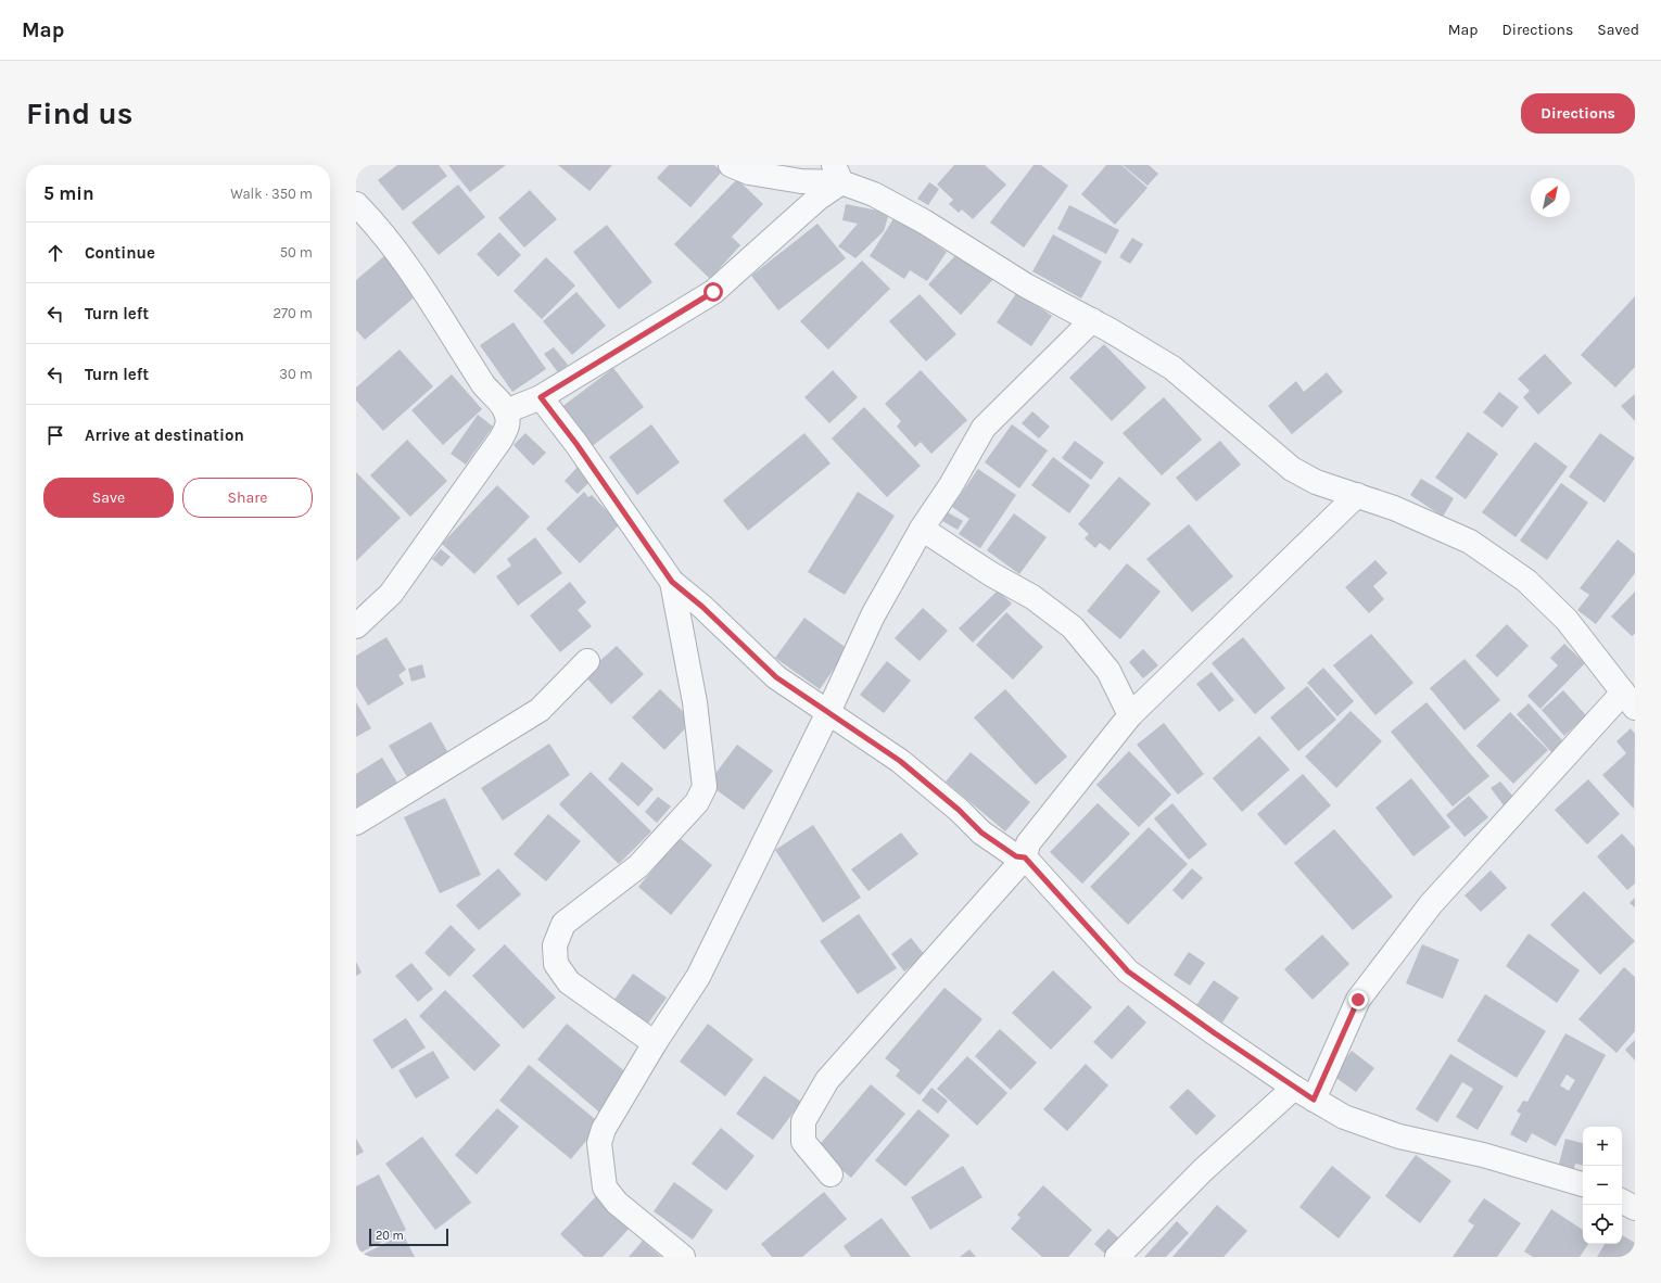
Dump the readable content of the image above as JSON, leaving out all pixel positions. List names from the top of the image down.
{
  "scale_bar": "20 m",
  "north": "top right",
  "page": {
    "header": "Map",
    "nav": ["Map", "Directions", "Saved"],
    "buttons": [
      "Directions",
      ["Save", "Share"]
    ],
    "title": "Find us",
    "heading": ["5 min", "Walk · 350 m"],
    "list": [
      ["Continue", "50 m"],
      ["Turn left", "270 m"],
      ["Turn left", "30 m"],
      "Arrive at destination"
    ],
    "map_buttons": ["+", "−"],
    "scale": "20 m"
  }
}
